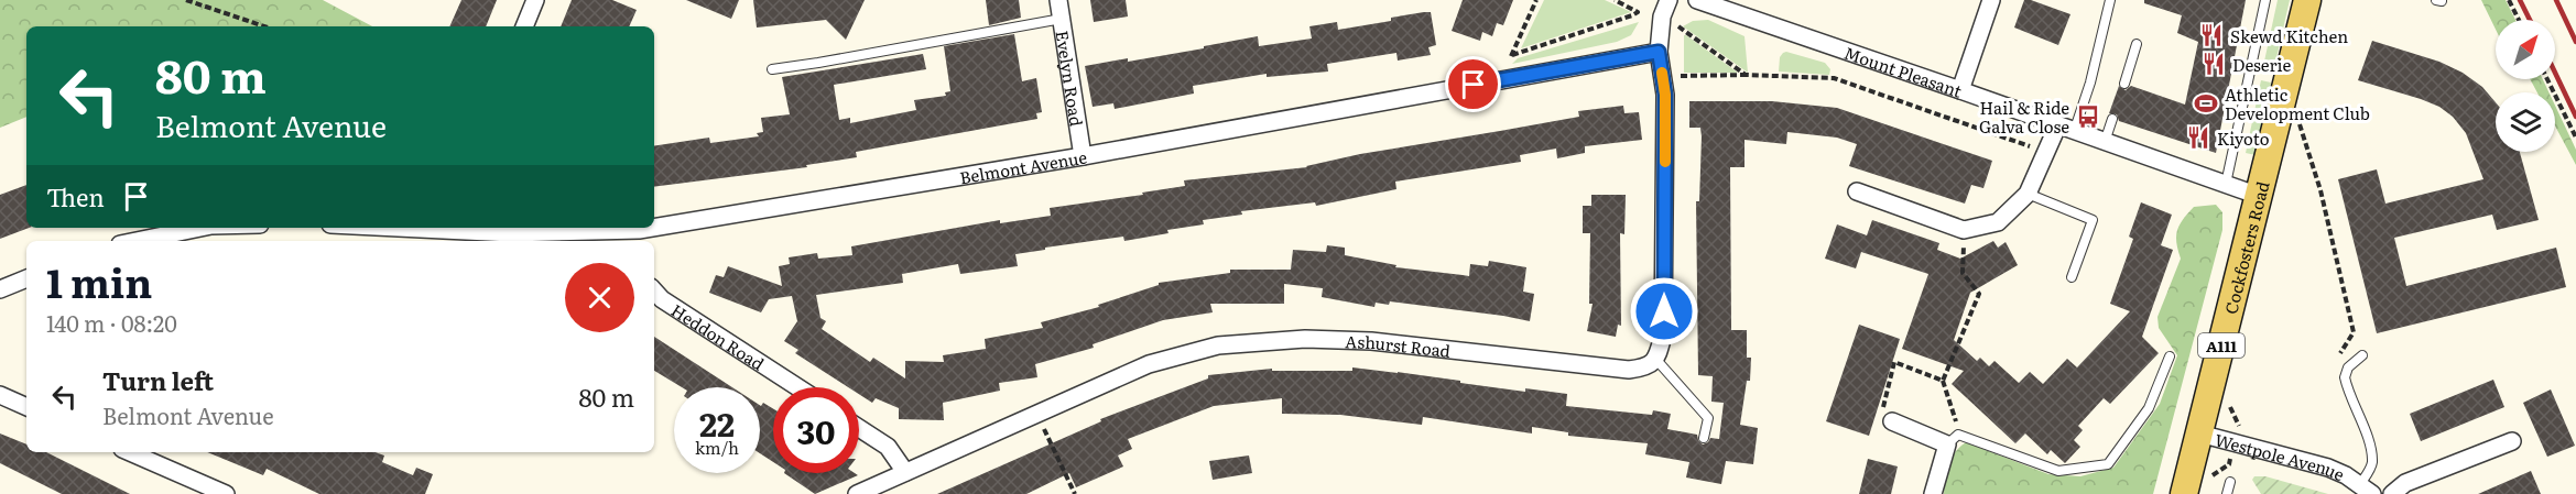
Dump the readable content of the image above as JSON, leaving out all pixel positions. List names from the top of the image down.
{
  "streets": {
    "main road": ["Cockfosters Road", "A111"],
    "street": [
      "Mount Pleasant",
      "Evelyn Road",
      "Belmont Avenue",
      "Heddon Road",
      "Ashurst Road",
      "Westpole Avenue"
    ]
  },
  "crossings": [
    ["Mount Pleasant", "Cockfosters Road"],
    ["Evelyn Road", "Belmont Avenue"],
    ["Cockfosters Road", "Westpole Avenue"]
  ],
  "places": {
    "restaurant": ["Skewd Kitchen", "Deserie", "Kiyoto"],
    "sports": ["Athletic Development Club"],
    "bus stop": ["Hail & Ride Galva Close"]
  },
  "north": "top right",
  "page": {
    "turn": ["80 m", "Belmont Avenue"],
    "then": "Then",
    "heading": ["1 min", "140 m · 08:20"],
    "list": [
      {
        "name": "Turn left",
        "note": "Belmont Avenue",
        "value": "80 m"
      }
    ],
    "speed": "22 km/h",
    "limit": "30"
  }
}
